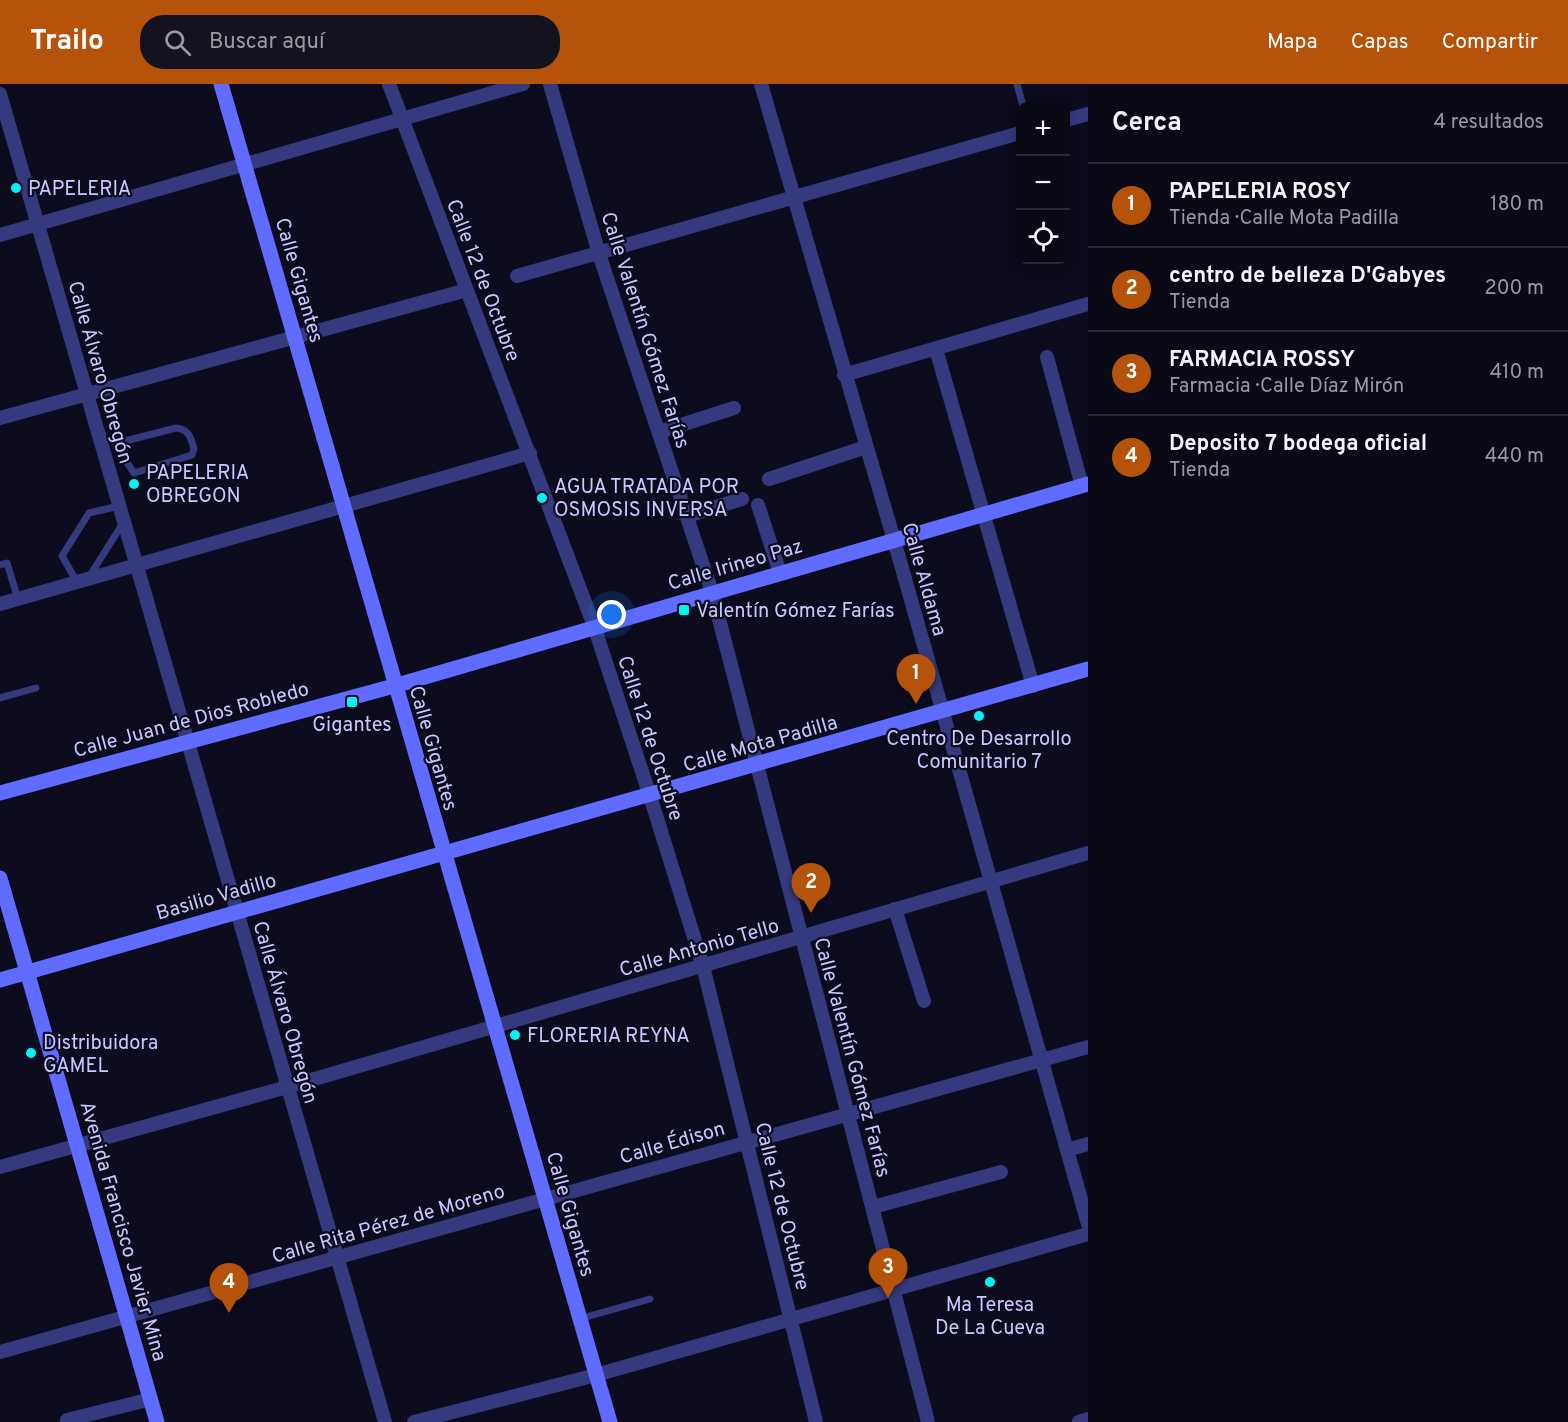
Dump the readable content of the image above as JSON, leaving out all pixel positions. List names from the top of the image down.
{
  "streets": {
    "street": [
      "Calle Gigantes",
      "Calle 12 de Octubre",
      "Calle Valentín Gómez Farías",
      "Calle Álvaro Obregón",
      "Calle Irineo Paz",
      "Calle Aldama",
      "Calle Juan de Dios Robledo",
      "Calle Mota Padilla",
      "Basilio Vadillo",
      "Calle Antonio Tello",
      "Calle Édison",
      "Calle Rita Pérez de Moreno",
      "Avenida Francisco Javier Mina"
    ]
  },
  "crossings": [
    ["Calle Gigantes", "Calle Irineo Paz"],
    ["Calle Gigantes", "Calle Juan de Dios Robledo"],
    ["Calle Gigantes", "Calle Mota Padilla"],
    ["Calle Gigantes", "Basilio Vadillo"],
    ["Calle Gigantes", "Calle Antonio Tello"],
    ["Calle Gigantes", "Calle Édison"],
    ["Calle Gigantes", "Calle Rita Pérez de Moreno"],
    ["Calle 12 de Octubre", "Calle Irineo Paz"],
    ["Calle 12 de Octubre", "Calle Mota Padilla"],
    ["Calle 12 de Octubre", "Calle Antonio Tello"],
    ["Calle 12 de Octubre", "Calle Édison"],
    ["Calle Valentín Gómez Farías", "Calle Irineo Paz"],
    ["Calle Valentín Gómez Farías", "Calle Mota Padilla"],
    ["Calle Valentín Gómez Farías", "Calle Antonio Tello"],
    ["Calle Valentín Gómez Farías", "Calle Édison"],
    ["Calle Álvaro Obregón", "Calle Juan de Dios Robledo"],
    ["Calle Álvaro Obregón", "Basilio Vadillo"],
    ["Calle Álvaro Obregón", "Calle Antonio Tello"],
    ["Calle Álvaro Obregón", "Calle Rita Pérez de Moreno"],
    ["Calle Irineo Paz", "Calle Aldama"],
    ["Calle Irineo Paz", "Calle Juan de Dios Robledo"],
    ["Calle Aldama", "Calle Mota Padilla"],
    ["Calle Aldama", "Calle Antonio Tello"],
    ["Calle Aldama", "Calle Édison"],
    ["Calle Mota Padilla", "Basilio Vadillo"],
    ["Basilio Vadillo", "Avenida Francisco Javier Mina"],
    ["Calle Antonio Tello", "Avenida Francisco Javier Mina"],
    ["Calle Édison", "Calle Rita Pérez de Moreno"],
    ["Calle Rita Pérez de Moreno", "Avenida Francisco Javier Mina"]
  ],
  "places": {
    "other": [
      "PAPELERIA",
      "PAPELERIA OBREGON",
      "AGUA TRATADA POR OSMOSIS INVERSA",
      "Centro De Desarrollo Comunitario 7",
      "FLORERIA REYNA",
      "Distribuidora GAMEL",
      "Ma Teresa De La Cueva"
    ],
    "transit": ["Valentín Gómez Farías", "Gigantes"]
  },
  "page": {
    "header": "Trailo",
    "search": "Buscar aquí",
    "nav": ["Mapa", "Capas", "Compartir"],
    "heading": ["Cerca", "4 resultados"],
    "map_buttons": ["+", "−"],
    "list": [
      {
        "mark": "1",
        "name": "PAPELERIA ROSY",
        "note": "Tienda · Calle Mota Padilla",
        "value": "180 m"
      },
      {
        "mark": "2",
        "name": "centro de belleza D'Gabyes",
        "note": "Tienda",
        "value": "200 m"
      },
      {
        "mark": "3",
        "name": "FARMACIA ROSSY",
        "note": "Farmacia · Calle Díaz Mirón",
        "value": "410 m"
      },
      {
        "mark": "4",
        "name": "Deposito 7 bodega oficial",
        "note": "Tienda",
        "value": "440 m"
      }
    ],
    "pins": [
      "1",
      "2",
      "3",
      "4"
    ]
  }
}
